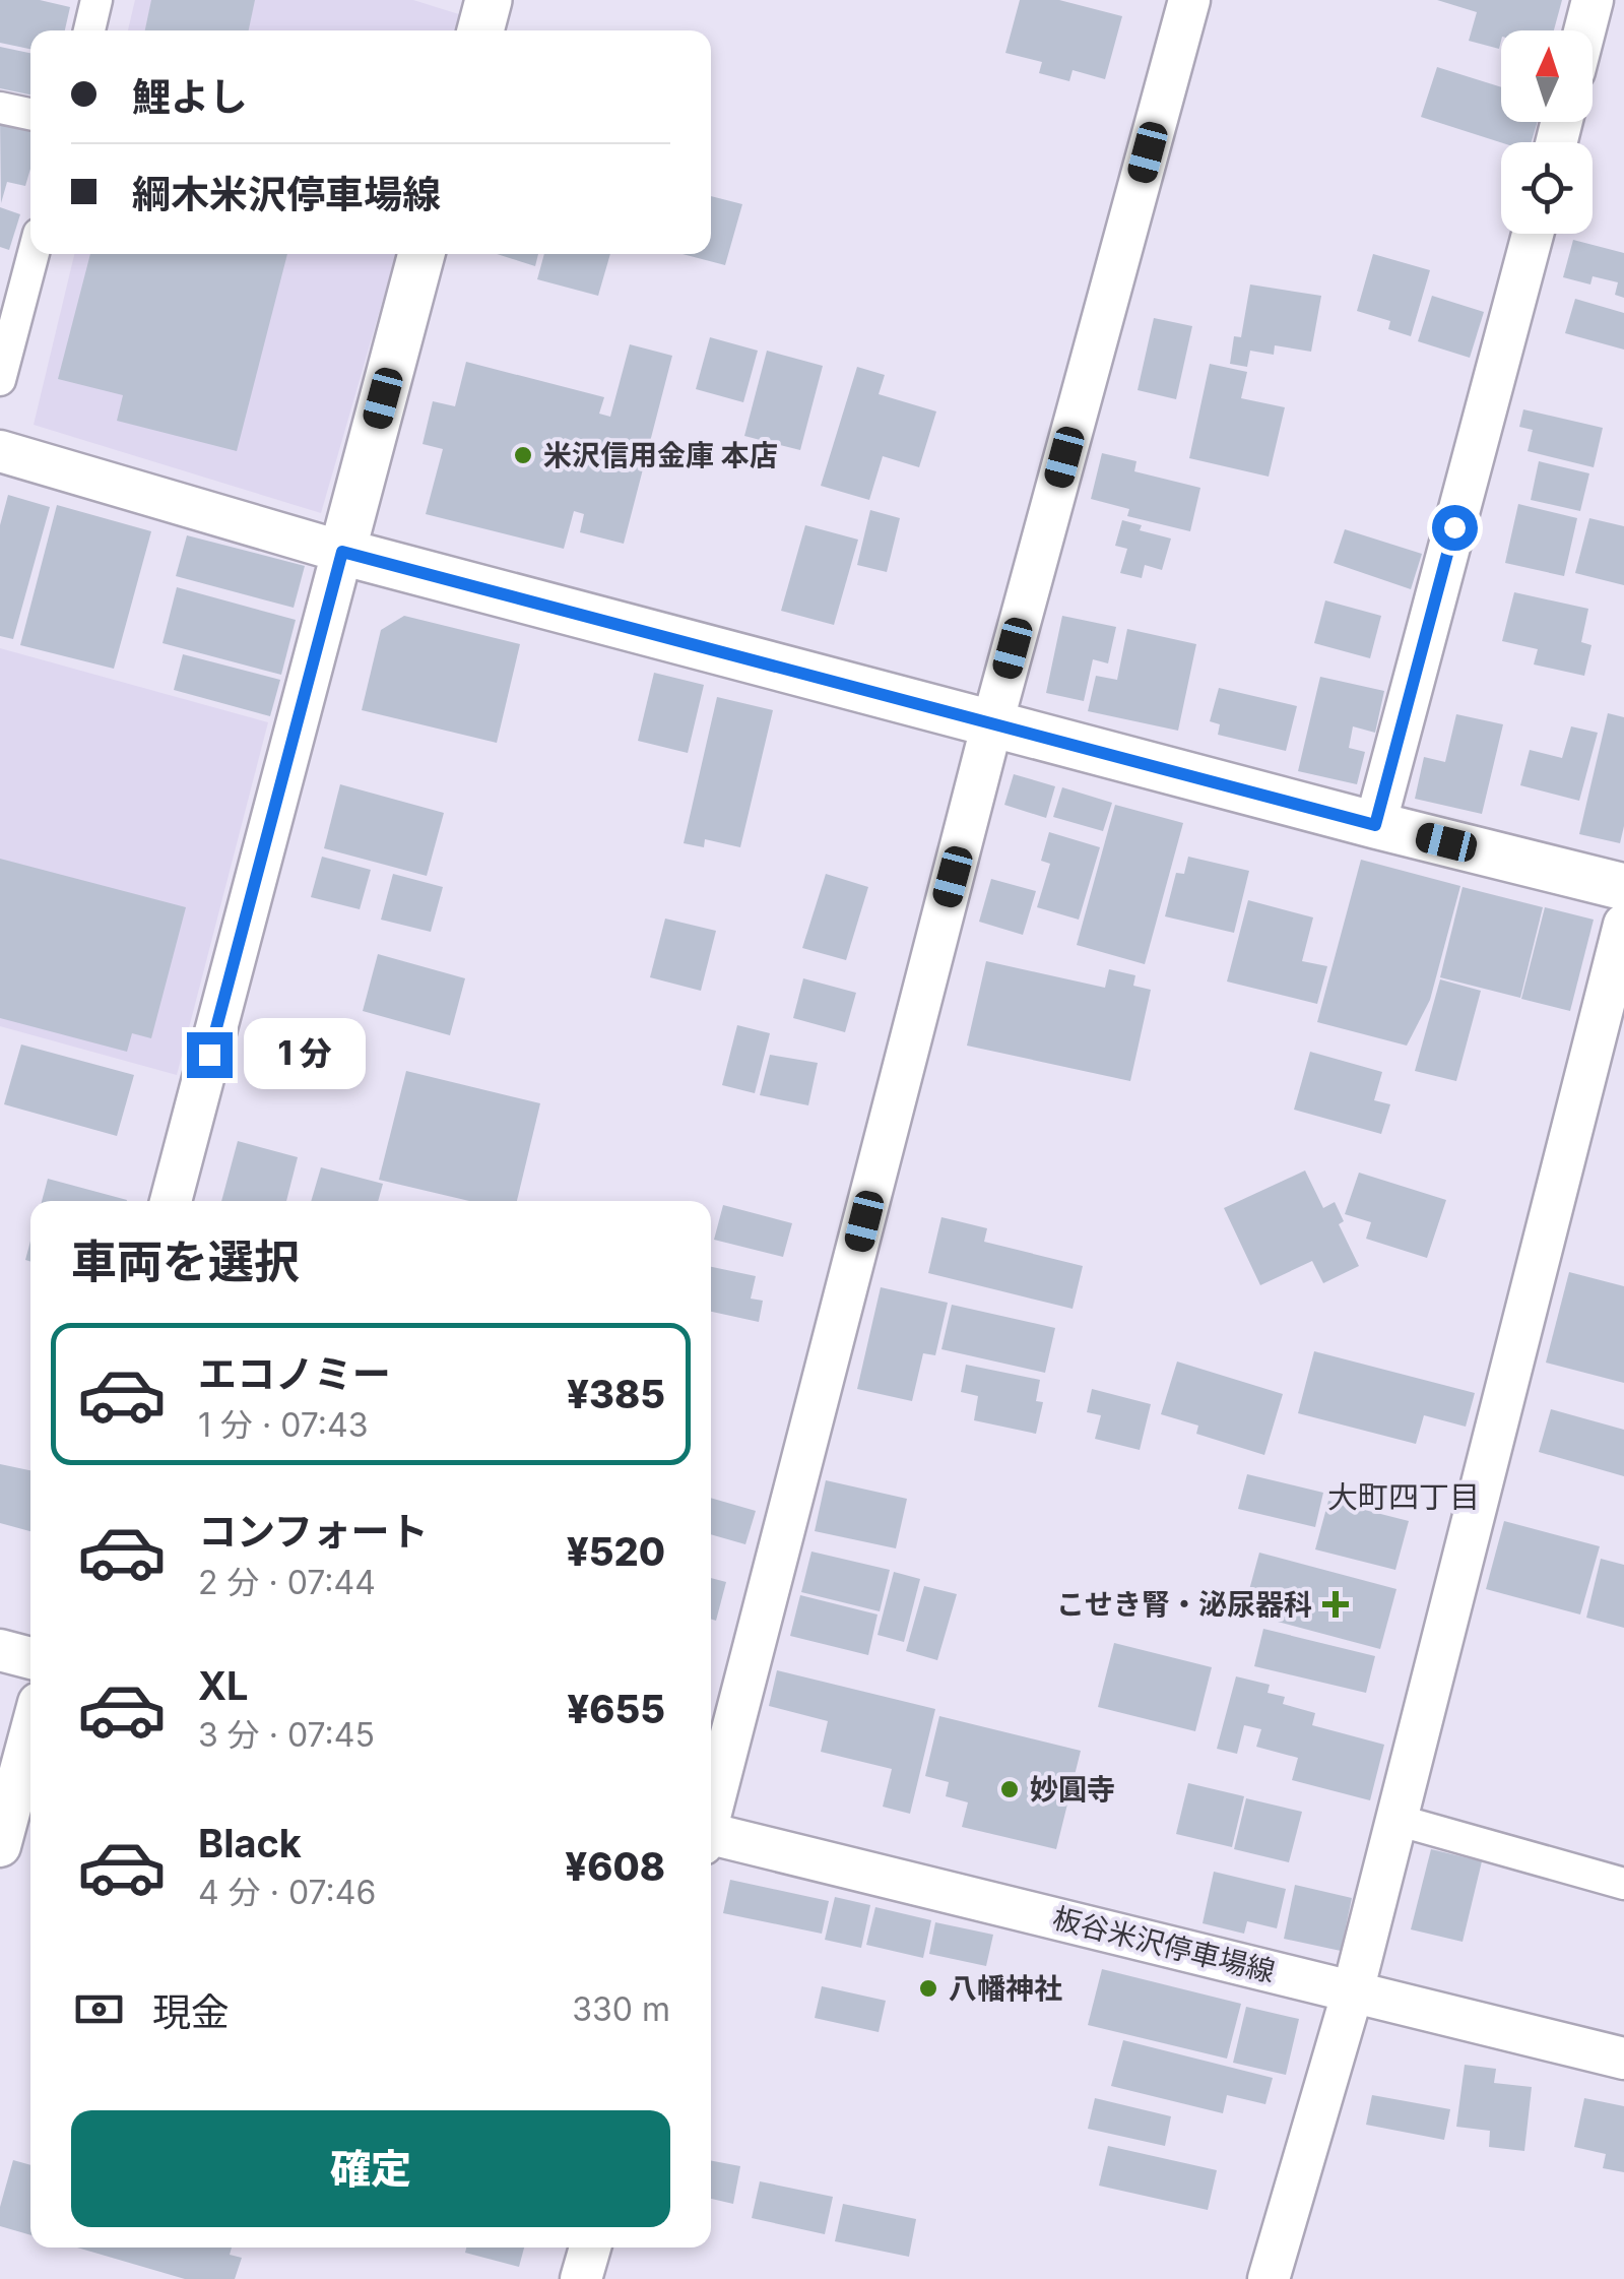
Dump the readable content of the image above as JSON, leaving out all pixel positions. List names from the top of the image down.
{
  "streets": {
    "street": ["板谷米沢停車場線"]
  },
  "districts": ["大町四丁目"],
  "places": {
    "other": ["米沢信用金庫 本店", "妙圓寺", "八幡神社"],
    "health": ["こせき腎・泌尿器科"]
  },
  "north": "top",
  "page": {
    "banner": ["鯉よし", "綱木米沢停車場線"],
    "bubble": "1 分",
    "heading": "車両を選択",
    "list": [
      {
        "name": "エコノミー",
        "note": "1 分 · 07:43",
        "value": "¥385"
      },
      {
        "name": "コンフォート",
        "note": "2 分 · 07:44",
        "value": "¥520"
      },
      {
        "name": "XL",
        "note": "3 分 · 07:45",
        "value": "¥655"
      },
      {
        "name": "Black",
        "note": "4 分 · 07:46",
        "value": "¥608"
      }
    ],
    "pay": ["現金", "330 m"],
    "buttons": "確定"
  }
}
